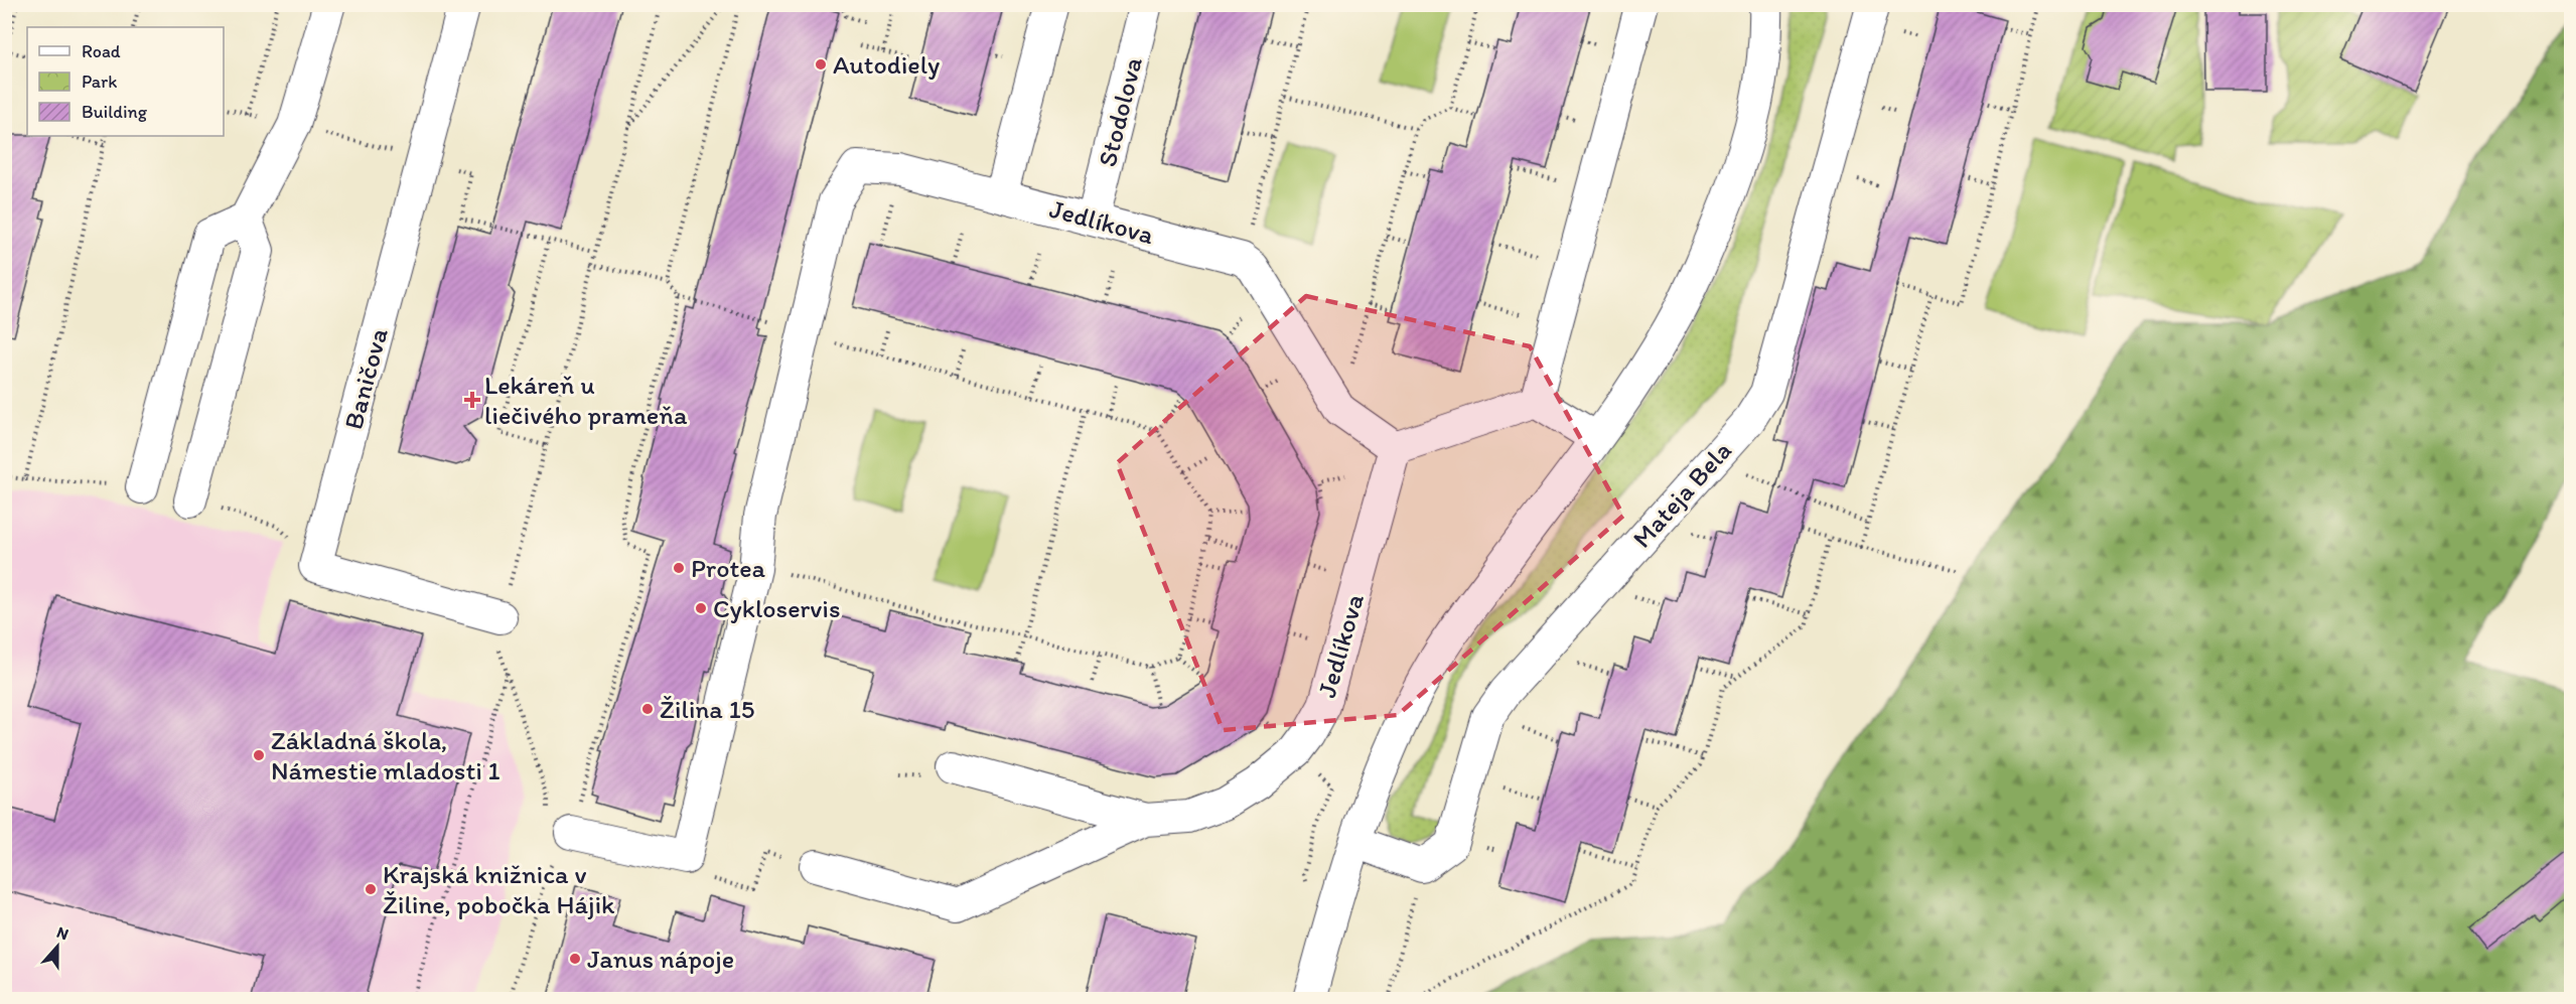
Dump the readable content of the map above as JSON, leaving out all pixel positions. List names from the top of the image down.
{
  "streets": {
    "street": [
      "Stodolova",
      "Jedlíkova",
      "Baničova",
      "Mateja Bela"
    ]
  },
  "crossings": [
    ["Stodolova", "Jedlíkova"]
  ],
  "places": {
    "other": [
      "Autodiely",
      "Protea",
      "Cykloservis",
      "Žilina 15",
      "Základná škola, Námestie mladosti 1",
      "Krajská knižnica v Žiline, pobočka Hájik",
      "Janus nápoje"
    ],
    "health": ["Lekáreň u liečivého prameňa"]
  },
  "legend": ["Road", "Park", "Building"],
  "north": "top"
}
